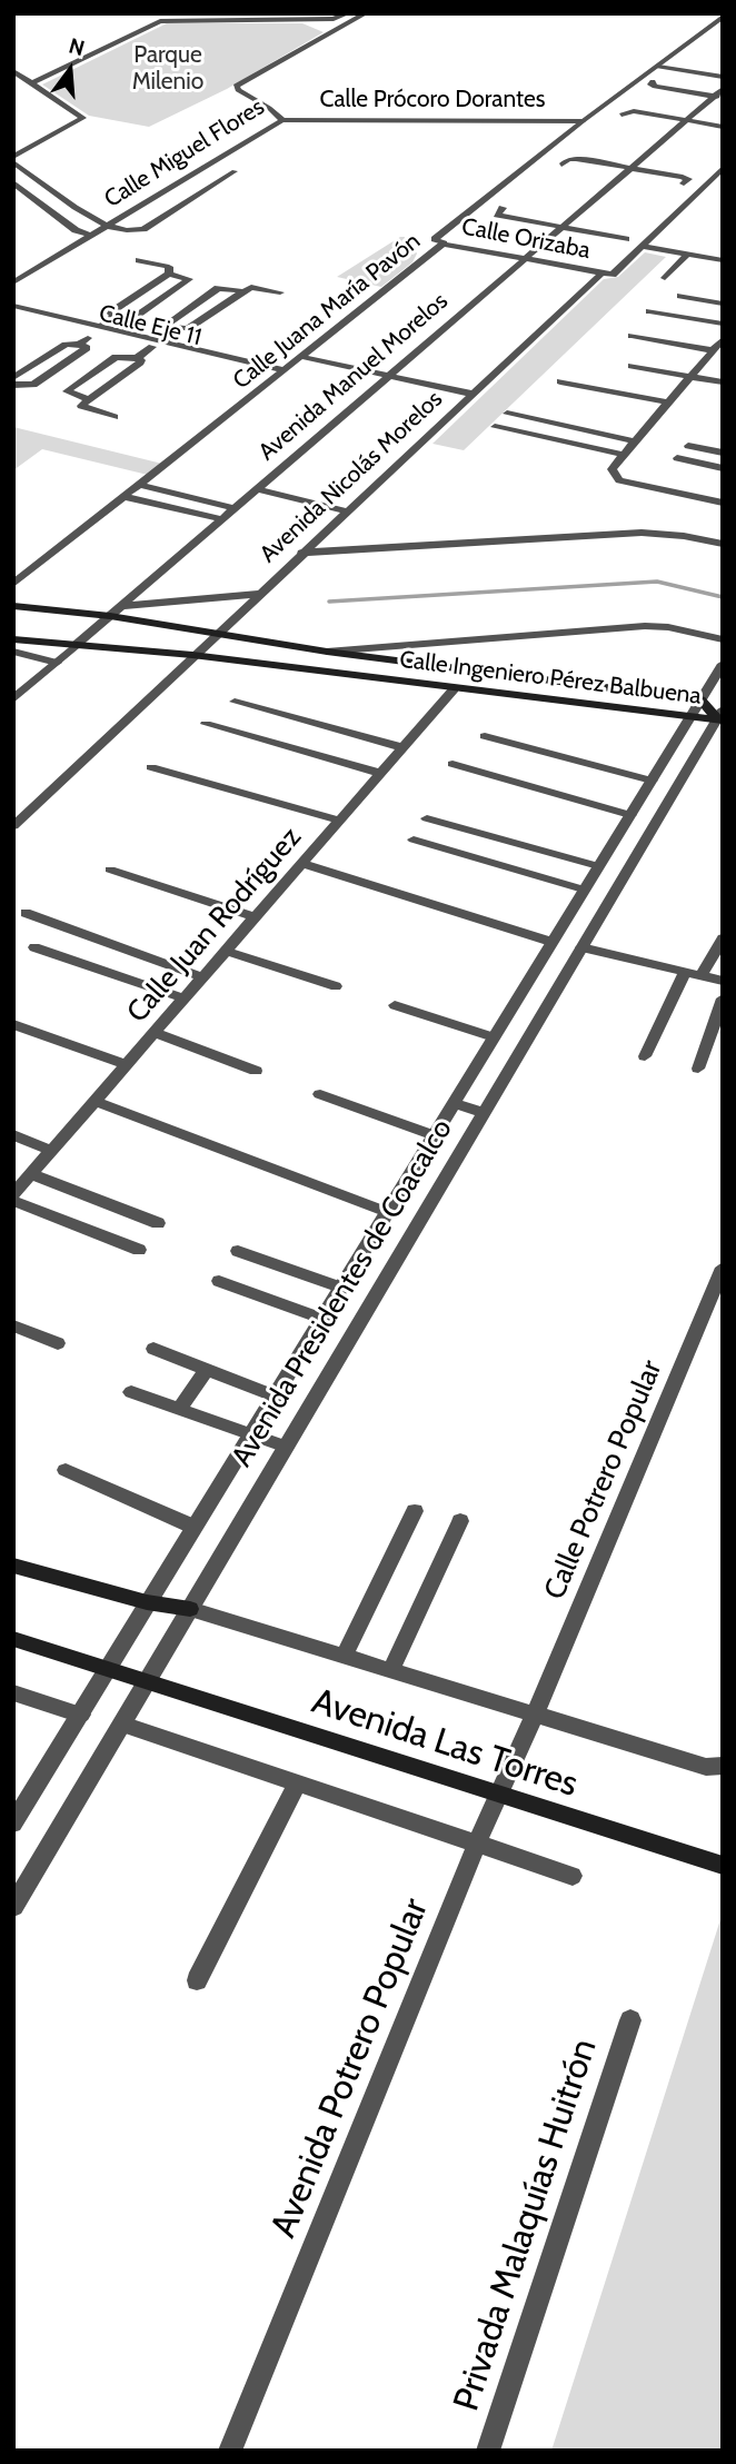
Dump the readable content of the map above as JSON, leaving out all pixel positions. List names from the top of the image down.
{
  "streets": {
    "main road": ["Calle Ingeniero Pérez Balbuena", "Avenida Las Torres"],
    "street": [
      "Calle Prócoro Dorantes",
      "Calle Miguel Flores",
      "Calle Orizaba",
      "Calle Juana María Pavón",
      "Calle Eje 11",
      "Avenida Manuel Morelos",
      "Avenida Nicolás Morelos",
      "Calle Juan Rodríguez",
      "Avenida Presidentes de Coacalco",
      "Calle Potrero Popular",
      "Avenida Potrero Popular",
      "Privada Malaquías Huitrón"
    ]
  },
  "crossings": [
    ["Calle Prócoro Dorantes", "Calle Miguel Flores"],
    ["Calle Prócoro Dorantes", "Calle Juana María Pavón"],
    ["Calle Orizaba", "Calle Juana María Pavón"],
    ["Calle Orizaba", "Avenida Manuel Morelos"],
    ["Calle Orizaba", "Avenida Nicolás Morelos"],
    ["Calle Juana María Pavón", "Calle Eje 11"],
    ["Avenida Manuel Morelos", "Calle Ingeniero Pérez Balbuena"],
    ["Avenida Nicolás Morelos", "Calle Ingeniero Pérez Balbuena"],
    ["Calle Ingeniero Pérez Balbuena", "Calle Juan Rodríguez"],
    ["Calle Ingeniero Pérez Balbuena", "Avenida Presidentes de Coacalco"],
    ["Avenida Presidentes de Coacalco", "Avenida Las Torres"],
    ["Calle Potrero Popular", "Avenida Potrero Popular"],
    ["Avenida Las Torres", "Avenida Potrero Popular"]
  ],
  "parks": ["Parque Milenio"],
  "north": "top"
}
